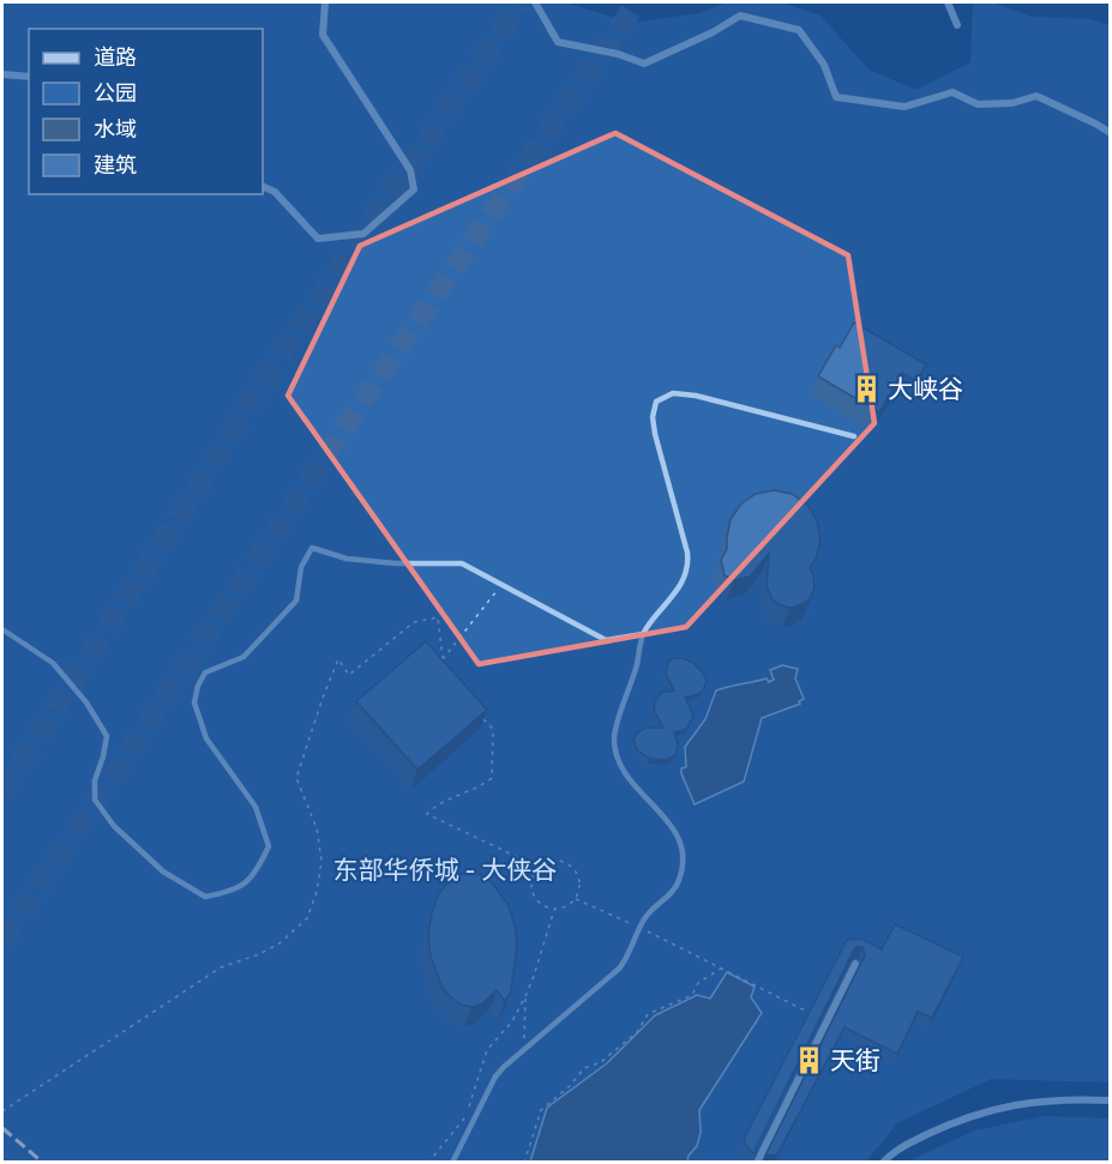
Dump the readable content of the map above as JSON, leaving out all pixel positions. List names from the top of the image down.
{
  "parks": ["东部华侨城 - 大侠谷"],
  "places": {
    "building": ["大峡谷", "天街"]
  },
  "legend": [
    "道路",
    "公园",
    "水域",
    "建筑"
  ]
}
